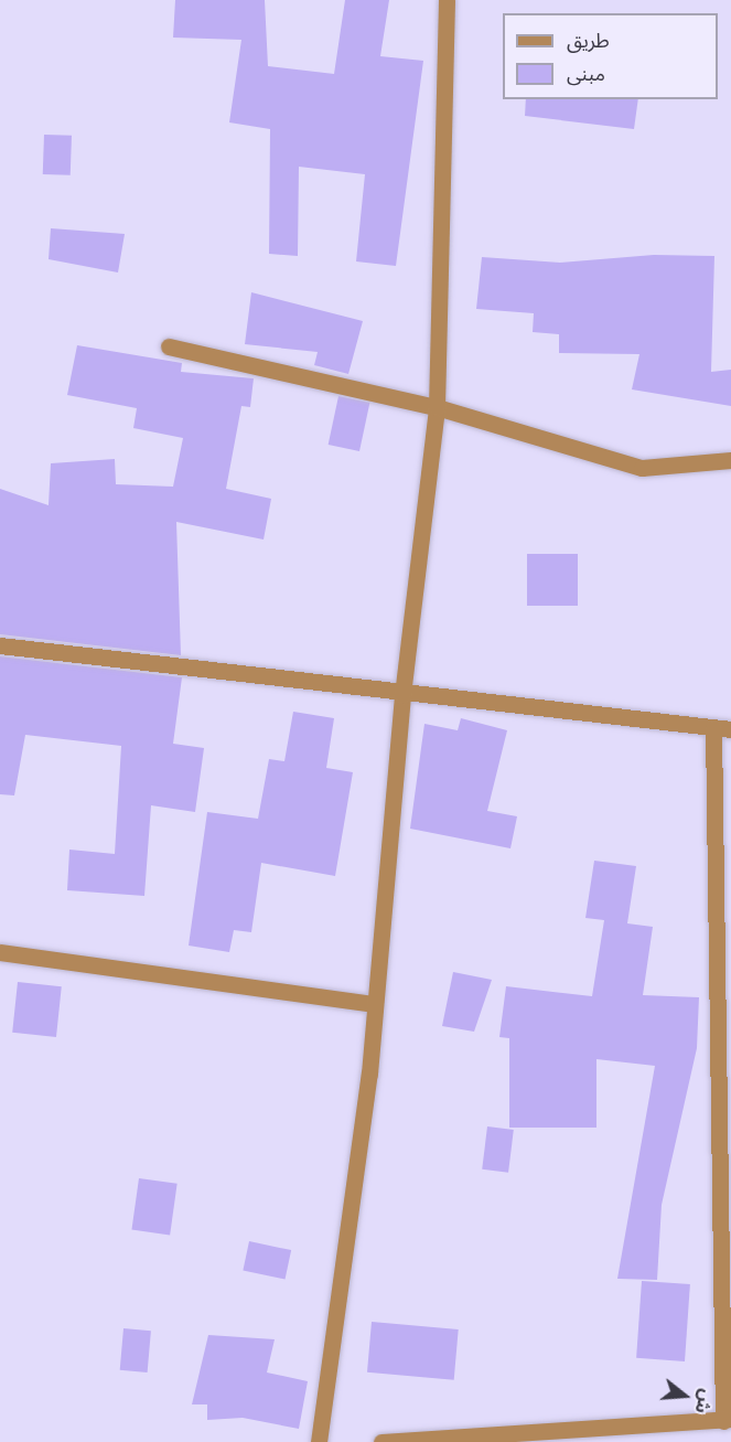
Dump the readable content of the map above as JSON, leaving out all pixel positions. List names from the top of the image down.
{
  "legend": ["طريق", "مبنى"],
  "north": "right"
}
